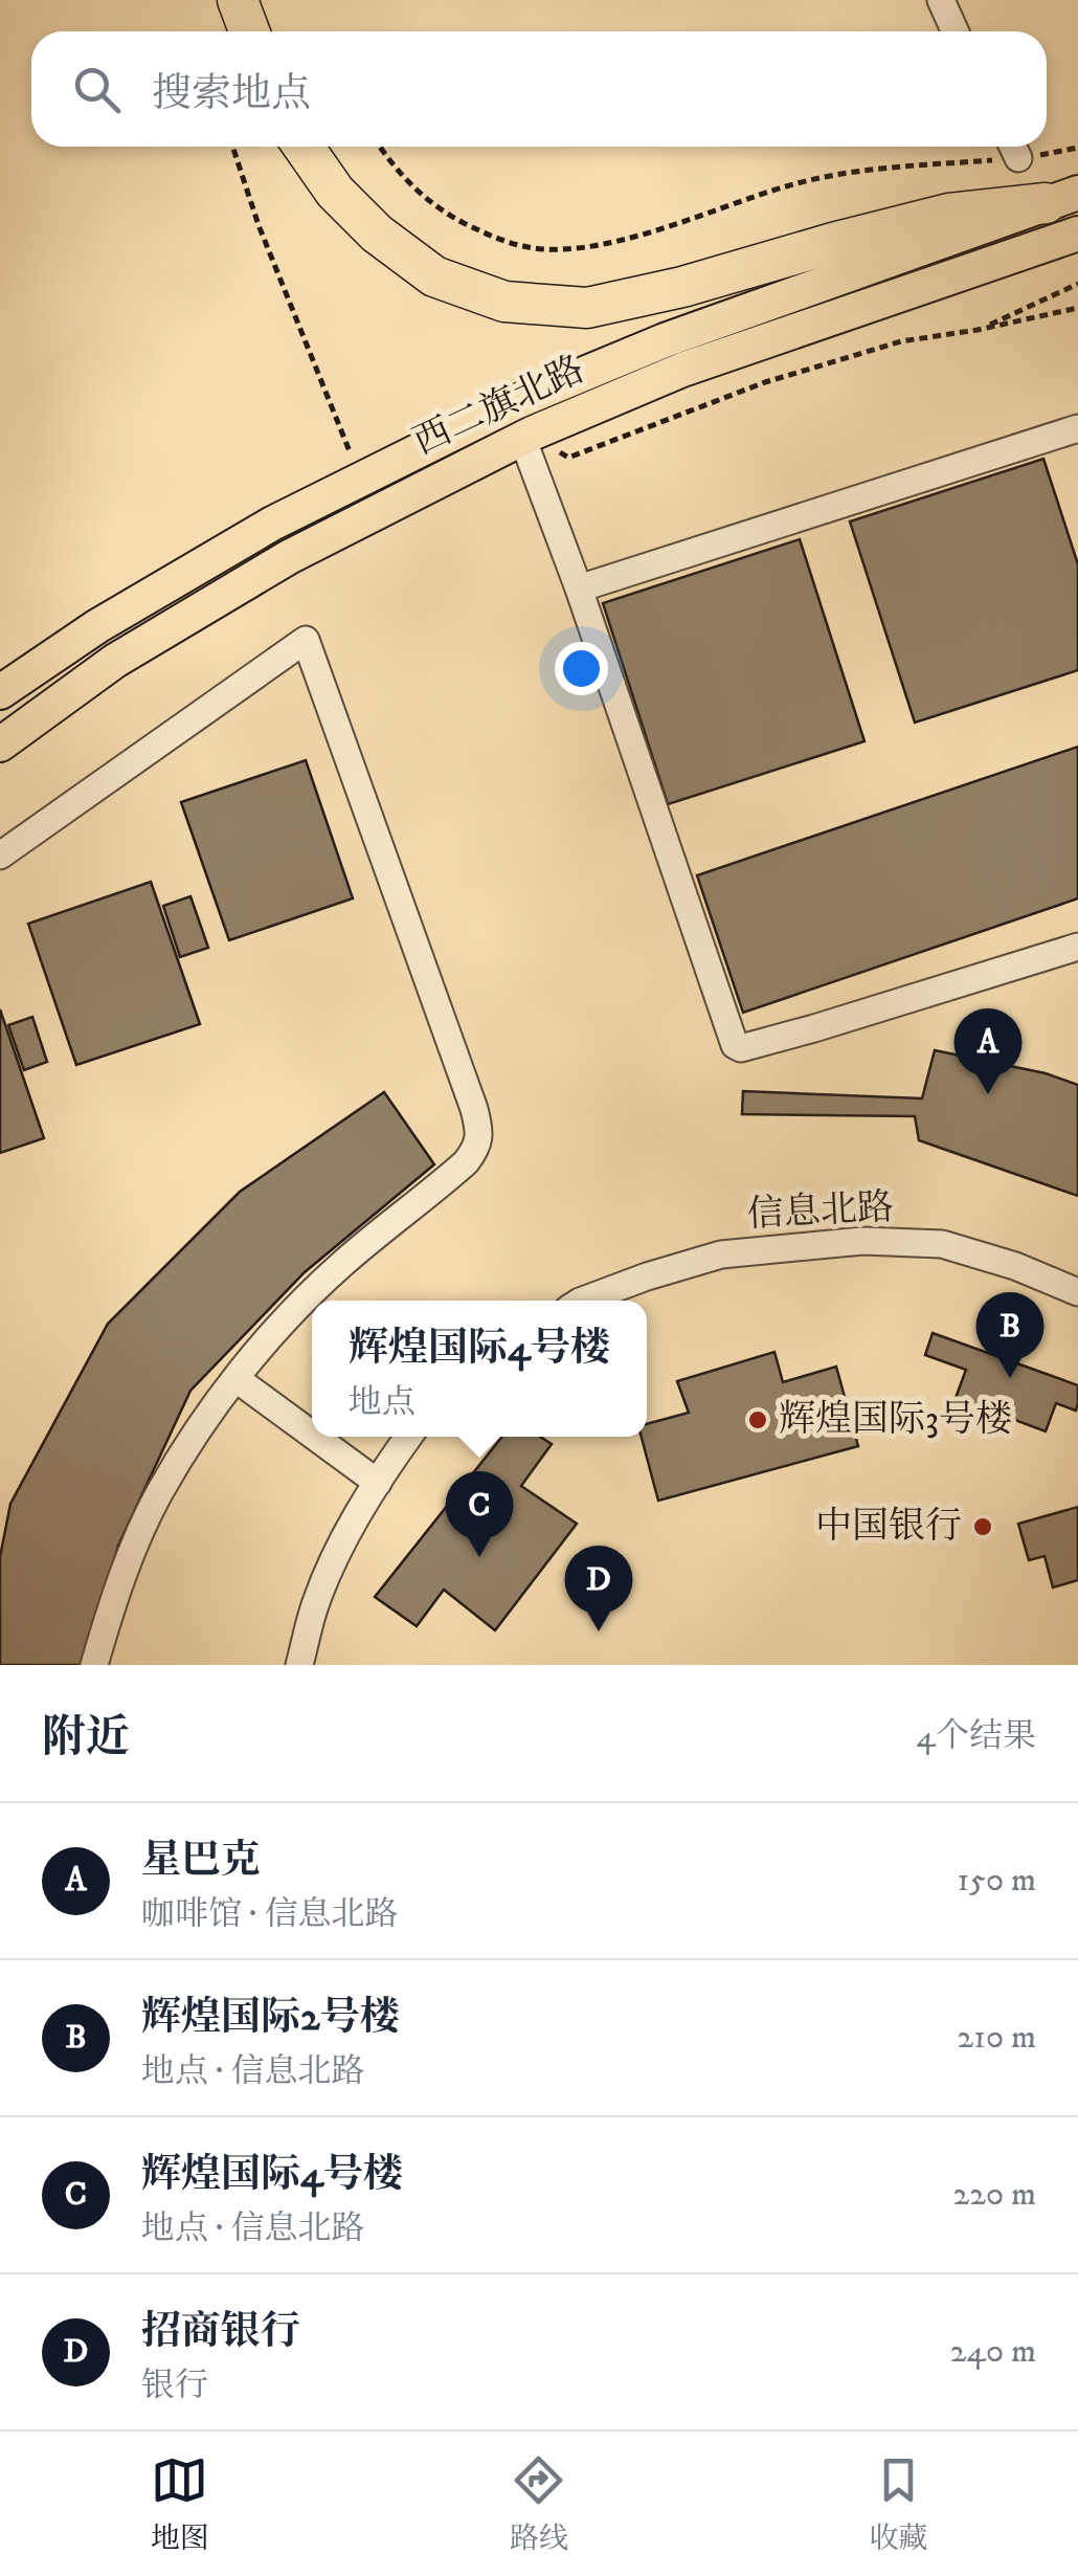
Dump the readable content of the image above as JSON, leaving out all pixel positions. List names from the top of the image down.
{
  "streets": {
    "main road": ["西二旗北路"],
    "street": ["信息北路"]
  },
  "places": ["辉煌国际3号楼", "中国银行"],
  "page": {
    "search": "搜索地点",
    "pins": [
      "A",
      "B",
      "C",
      "D"
    ],
    "popup": ["辉煌国际4号楼", "地点"],
    "heading": ["附近", "4个结果"],
    "list": [
      {
        "mark": "A",
        "name": "星巴克",
        "note": "咖啡馆 · 信息北路",
        "value": "150 m"
      },
      {
        "mark": "B",
        "name": "辉煌国际2号楼",
        "note": "地点 · 信息北路",
        "value": "210 m"
      },
      {
        "mark": "C",
        "name": "辉煌国际4号楼",
        "note": "地点 · 信息北路",
        "value": "220 m"
      },
      {
        "mark": "D",
        "name": "招商银行",
        "note": "银行",
        "value": "240 m"
      }
    ],
    "nav": ["地图", "路线", "收藏"]
  }
}
